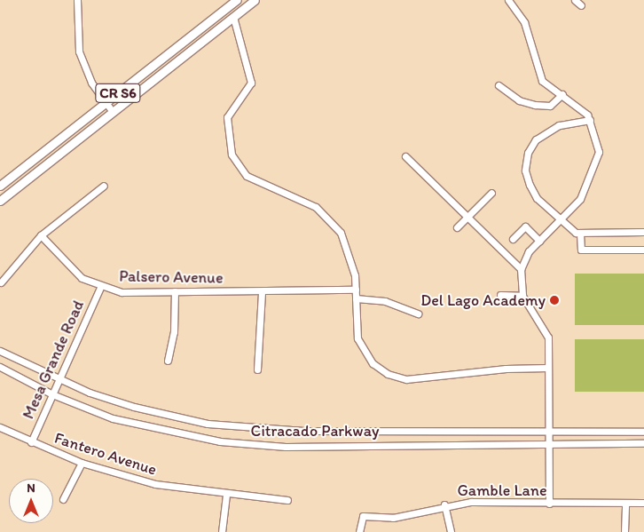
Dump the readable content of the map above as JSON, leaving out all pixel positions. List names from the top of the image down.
{
  "streets": {
    "main road": ["CR S6"],
    "street": [
      "Palsero Avenue",
      "Mesa Grande Road",
      "Citracado Parkway",
      "Fantero Avenue",
      "Gamble Lane"
    ]
  },
  "crossings": [
    ["Palsero Avenue", "Mesa Grande Road"],
    ["Mesa Grande Road", "Citracado Parkway"],
    ["Mesa Grande Road", "Fantero Avenue"]
  ],
  "places": ["Del Lago Academy"],
  "north": "top"
}
